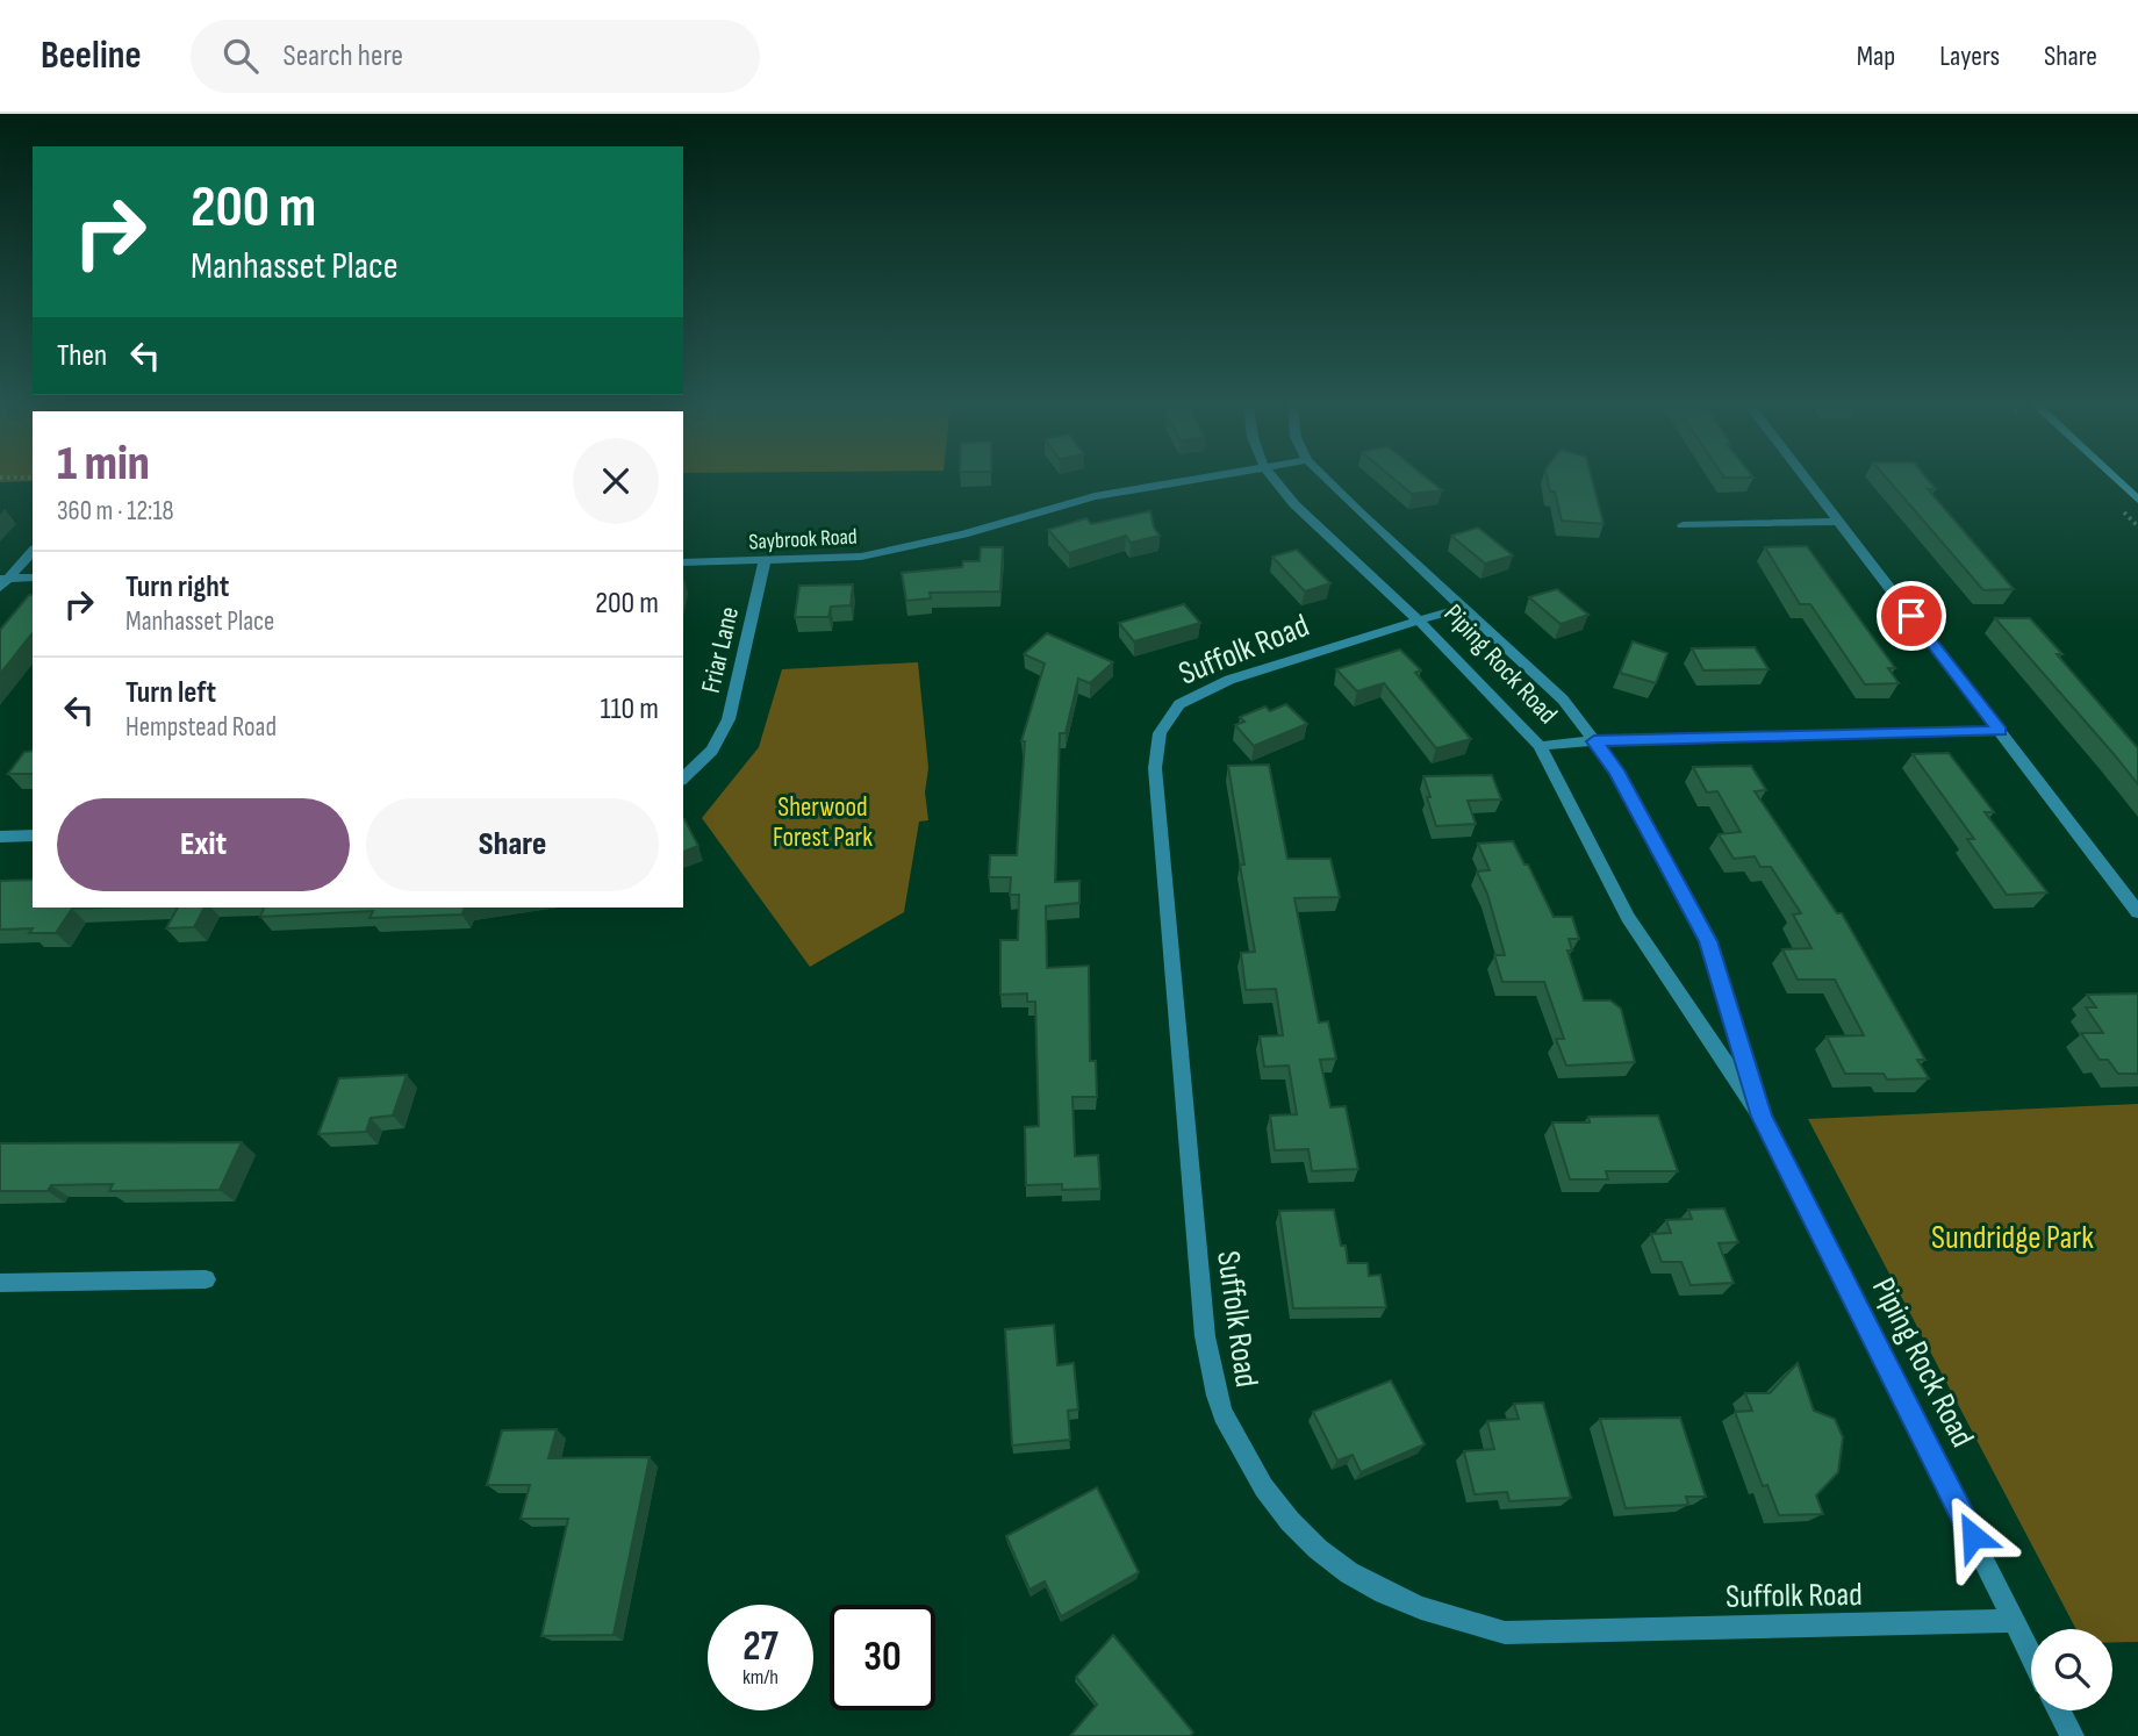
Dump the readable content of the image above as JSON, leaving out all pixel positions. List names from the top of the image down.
{
  "streets": {
    "street": [
      "Saybrook Road",
      "Suffolk Road",
      "Friar Lane",
      "Piping Rock Road"
    ]
  },
  "crossings": [
    ["Saybrook Road", "Friar Lane"],
    ["Suffolk Road", "Piping Rock Road"]
  ],
  "parks": ["Sherwood Forest Park", "Sundridge Park"],
  "page": {
    "header": "Beeline",
    "search": "Search here",
    "nav": ["Map", "Layers", "Share"],
    "turn": ["200 m", "Manhasset Place"],
    "then": "Then",
    "heading": ["1 min", "360 m · 12:18"],
    "list": [
      {
        "name": "Turn right",
        "note": "Manhasset Place",
        "value": "200 m"
      },
      {
        "name": "Turn left",
        "note": "Hempstead Road",
        "value": "110 m"
      }
    ],
    "buttons": ["Exit", "Share"],
    "speed": "27 km/h",
    "limit": "30"
  }
}
